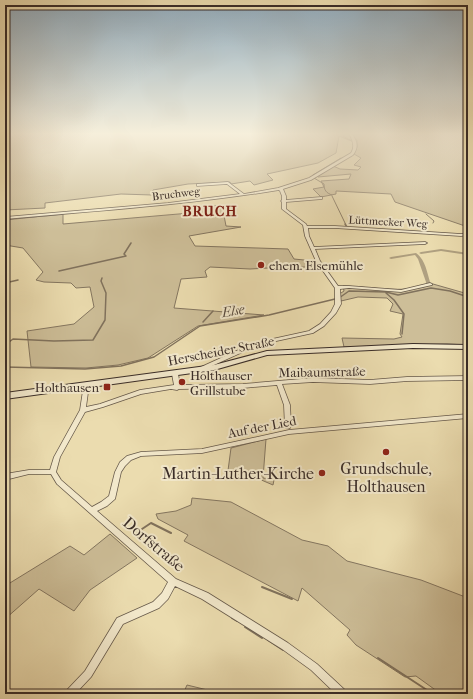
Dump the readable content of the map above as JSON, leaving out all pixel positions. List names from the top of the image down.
{
  "streets": {
    "main road": ["Herscheider Straße"],
    "street": [
      "Bruchweg",
      "Lüttmecker Weg",
      "Maibaumstraße",
      "Auf der Lied",
      "Dorfstraße"
    ]
  },
  "crossings": [
    ["Auf der Lied", "Dorfstraße"]
  ],
  "districts": ["BRUCH"],
  "water": ["Else"],
  "places": {
    "other": [
      "ehem. Elsemühle",
      "Holthauser Grillstube",
      "Grundschule, Holthausen",
      "Martin-Luther-Kirche"
    ],
    "transit": ["Holthausen"]
  }
}
